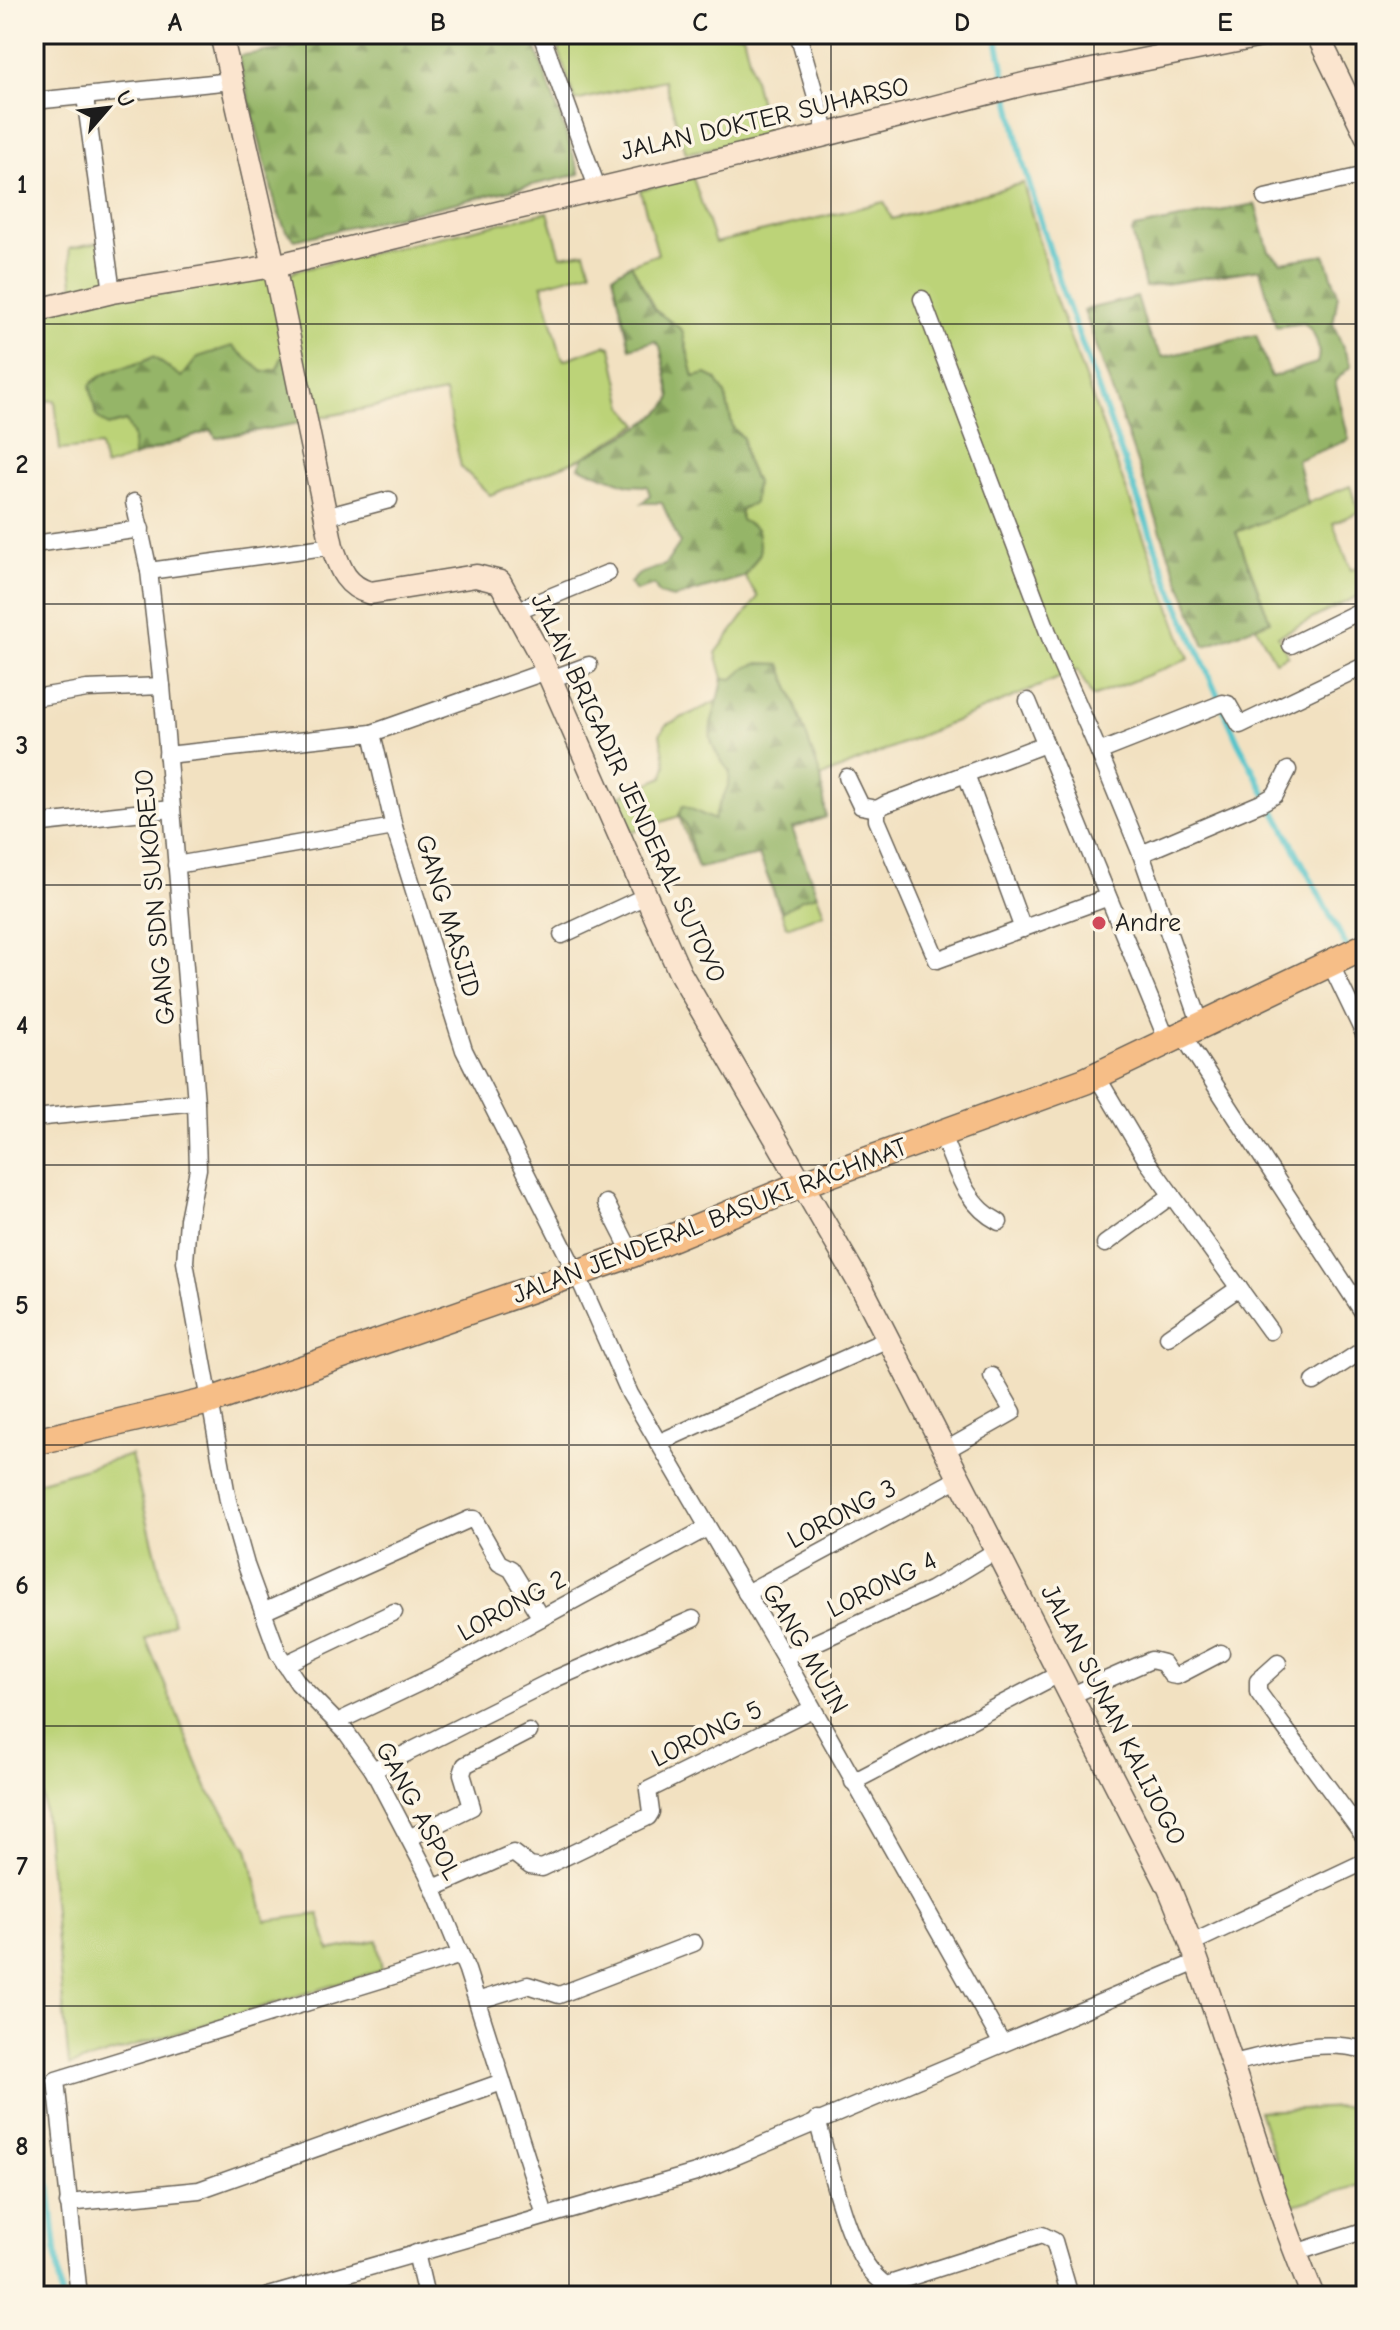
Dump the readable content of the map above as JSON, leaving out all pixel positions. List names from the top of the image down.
{
  "streets": {
    "main road": ["JALAN JENDERAL BASUKI RACHMAT"],
    "street": [
      "JALAN DOKTER SUHARSO",
      "JALAN BRIGADIR JENDERAL SUTOYO",
      "GANG SDN SUKOREJO",
      "GANG MASJID",
      "LORONG 3",
      "LORONG 4",
      "LORONG 2",
      "GANG MUIN",
      "JALAN SUNAN KALIJOGO",
      "LORONG 5",
      "GANG ASPOL"
    ]
  },
  "crossings": [
    ["JALAN DOKTER SUHARSO", "JALAN BRIGADIR JENDERAL SUTOYO"],
    ["JALAN BRIGADIR JENDERAL SUTOYO", "JALAN JENDERAL BASUKI RACHMAT"],
    ["JALAN BRIGADIR JENDERAL SUTOYO", "JALAN SUNAN KALIJOGO"],
    ["GANG SDN SUKOREJO", "JALAN JENDERAL BASUKI RACHMAT"],
    ["GANG SDN SUKOREJO", "GANG ASPOL"],
    ["GANG MASJID", "JALAN JENDERAL BASUKI RACHMAT"],
    ["GANG MASJID", "GANG MUIN"],
    ["JALAN JENDERAL BASUKI RACHMAT", "GANG MUIN"],
    ["JALAN JENDERAL BASUKI RACHMAT", "JALAN SUNAN KALIJOGO"],
    ["JALAN JENDERAL BASUKI RACHMAT", "GANG ASPOL"],
    ["LORONG 3", "GANG MUIN"],
    ["LORONG 3", "JALAN SUNAN KALIJOGO"],
    ["LORONG 4", "GANG MUIN"],
    ["LORONG 4", "JALAN SUNAN KALIJOGO"],
    ["LORONG 2", "GANG MUIN"],
    ["LORONG 2", "GANG ASPOL"],
    ["GANG MUIN", "LORONG 5"],
    ["LORONG 5", "GANG ASPOL"]
  ],
  "places": ["Andre"],
  "north": "top right",
  "grid": {
    "columns": [
      "A",
      "B",
      "C",
      "D",
      "E"
    ],
    "rows": [
      "1",
      "2",
      "3",
      "4",
      "5",
      "6",
      "7",
      "8"
    ]
  }
}
